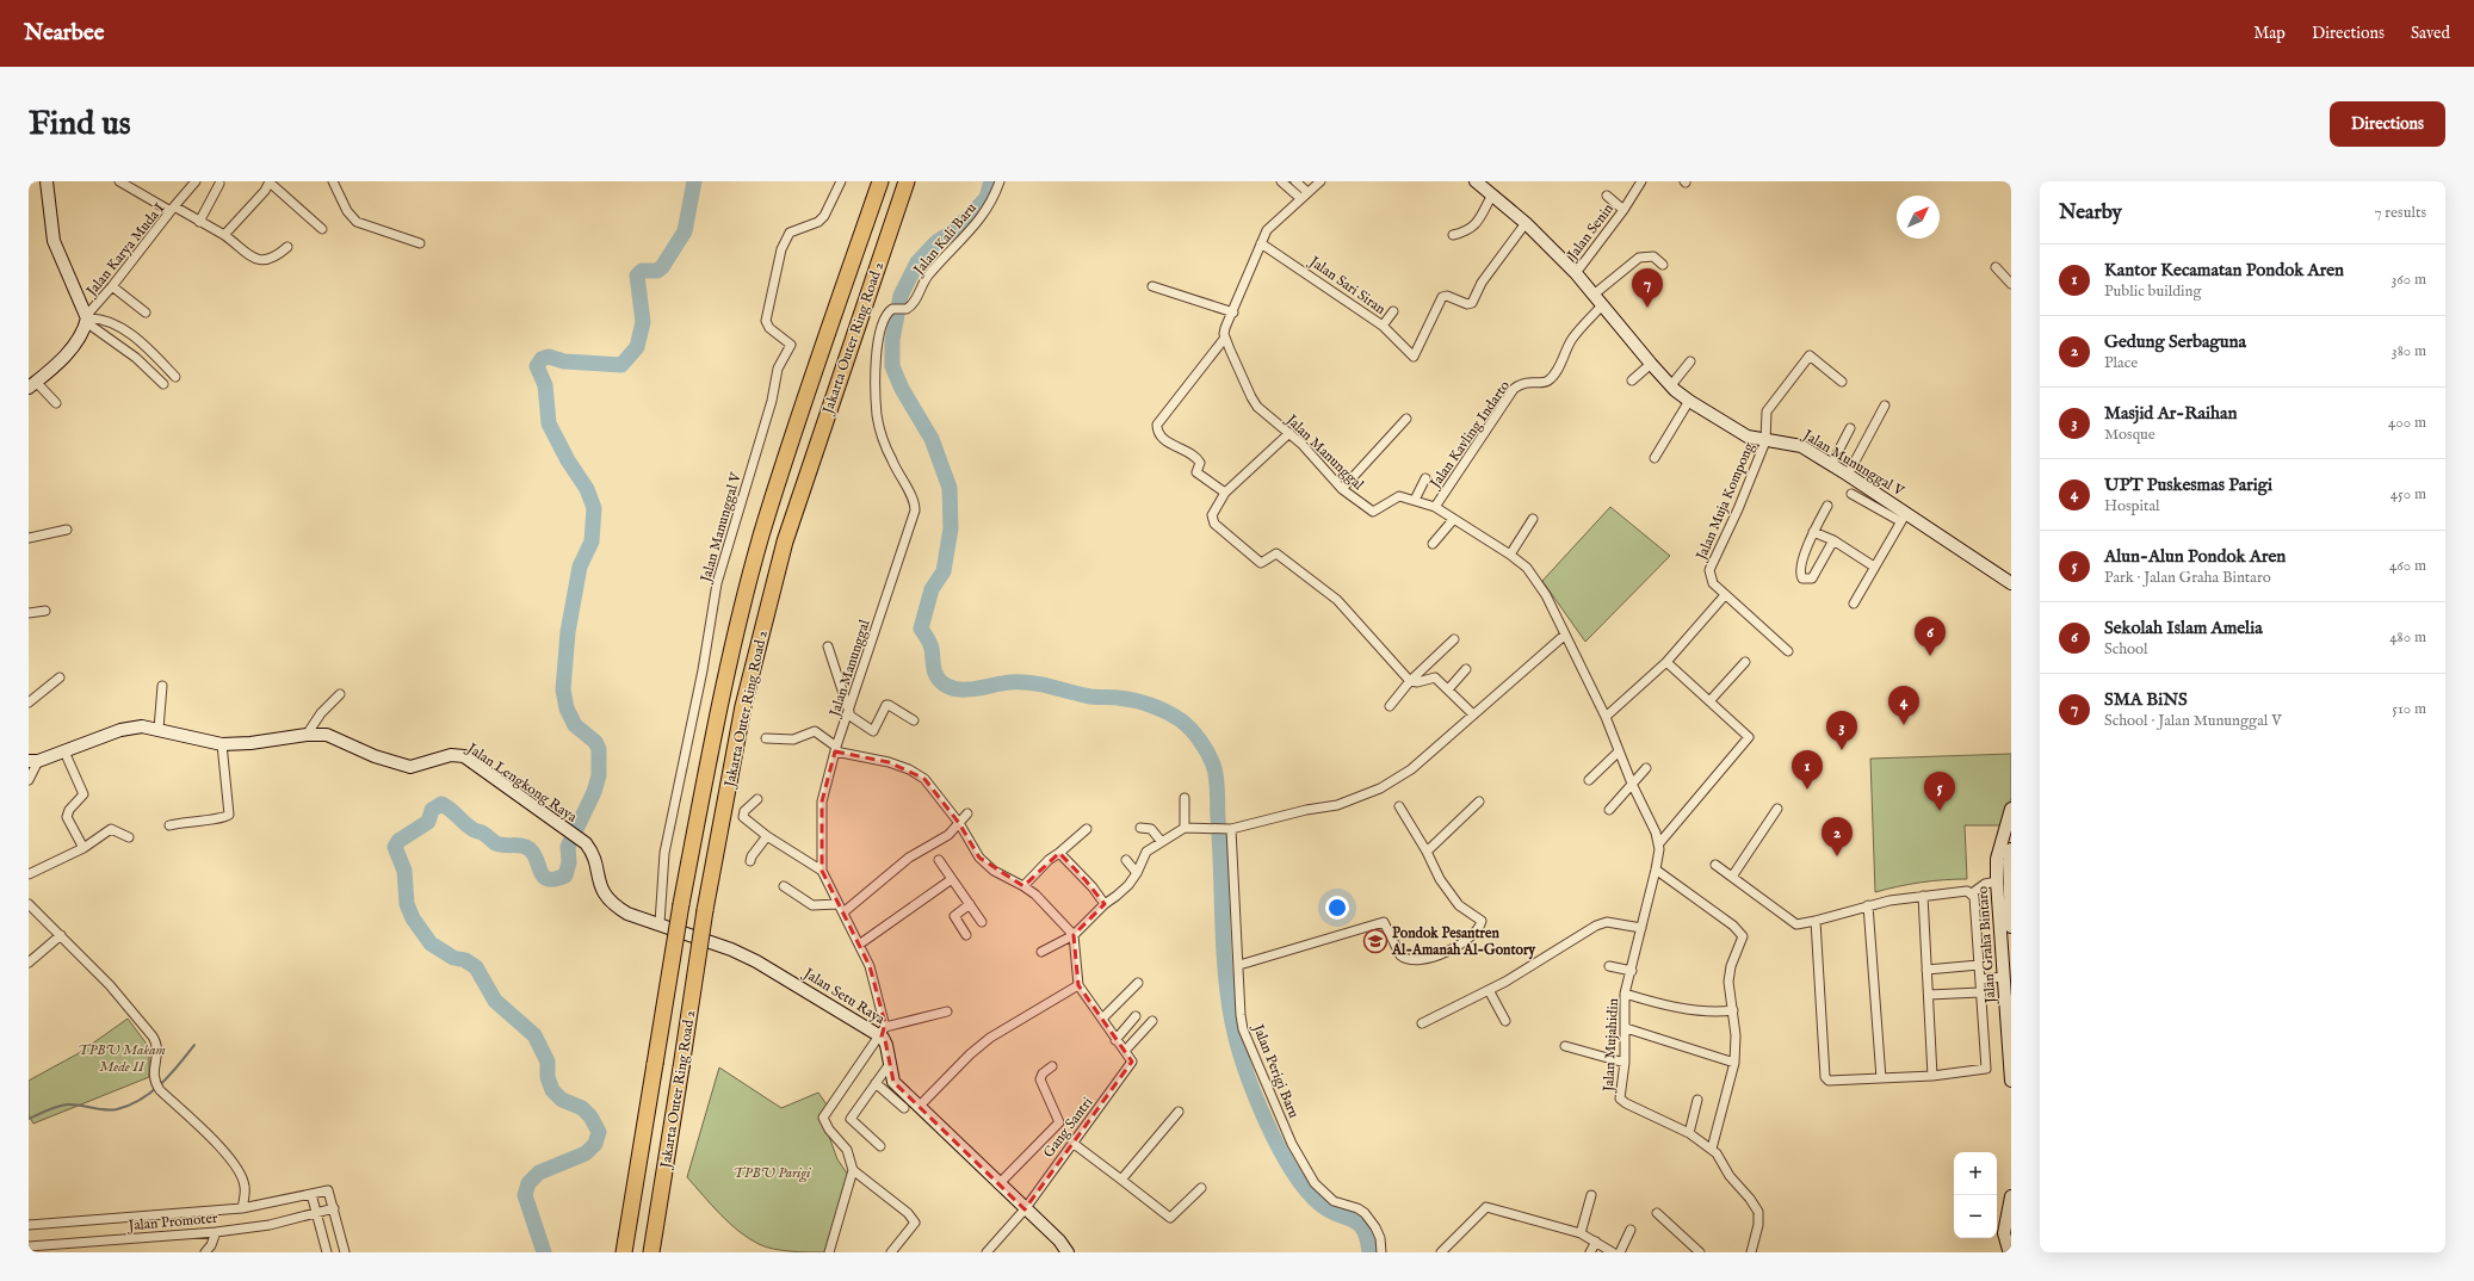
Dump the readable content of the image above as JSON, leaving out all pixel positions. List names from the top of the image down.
{
  "streets": {
    "highway": ["Jakarta Outer Ring Road 2"],
    "street": [
      "Jalan Senin",
      "Jalan Kali Baru",
      "Jalan Karya Muda I",
      "Jalan Sari Siran",
      "Jalan Kavling Indarto",
      "Jalan Manunggal",
      "Jalan Mununggal V",
      "Jalan Muja Kompong",
      "Jalan Manunggal V",
      "Jalan Lengkong Raya",
      "Jalan Graha Bintaro",
      "Jalan Setu Raya",
      "Jalan Mujahidin",
      "Jalan Perigi Baru",
      "Gang Santri",
      "Jalan Promoter"
    ]
  },
  "crossings": [
    ["Jalan Senin", "Jalan Mununggal V"],
    ["Jalan Kali Baru", "Jalan Manunggal"],
    ["Jalan Sari Siran", "Jalan Mununggal V"],
    ["Jalan Kavling Indarto", "Jalan Manunggal"],
    ["Jalan Kavling Indarto", "Jalan Mununggal V"],
    ["Jalan Manunggal", "Jalan Setu Raya"],
    ["Jalan Mununggal V", "Jalan Muja Kompong"],
    ["Jalan Manunggal V", "Jalan Setu Raya"],
    ["Jalan Lengkong Raya", "Jalan Setu Raya"],
    ["Jalan Setu Raya", "Gang Santri"]
  ],
  "parks": ["TPBU Makam Mede II", "TPBU Parigi"],
  "places": {
    "school or university": ["Pondok Pesantren Al-Amanah Al-Gontory"]
  },
  "north": "top right",
  "page": {
    "header": "Nearbee",
    "nav": ["Map", "Directions", "Saved"],
    "buttons": "Directions",
    "title": "Find us",
    "heading": ["Nearby", "7 results"],
    "list": [
      {
        "mark": "1",
        "name": "Kantor Kecamatan Pondok Aren",
        "note": "Public building",
        "value": "360 m"
      },
      {
        "mark": "2",
        "name": "Gedung Serbaguna",
        "note": "Place",
        "value": "380 m"
      },
      {
        "mark": "3",
        "name": "Masjid Ar-Raihan",
        "note": "Mosque",
        "value": "400 m"
      },
      {
        "mark": "4",
        "name": "UPT Puskesmas Parigi",
        "note": "Hospital",
        "value": "450 m"
      },
      {
        "mark": "5",
        "name": "Alun-Alun Pondok Aren",
        "note": "Park · Jalan Graha Bintaro",
        "value": "460 m"
      },
      {
        "mark": "6",
        "name": "Sekolah Islam Amelia",
        "note": "School",
        "value": "480 m"
      },
      {
        "mark": "7",
        "name": "SMA BiNS",
        "note": "School · Jalan Mununggal V",
        "value": "510 m"
      }
    ],
    "pins": [
      "7",
      "6",
      "4",
      "3",
      "1",
      "5",
      "2"
    ],
    "map_buttons": ["+", "−"]
  }
}
